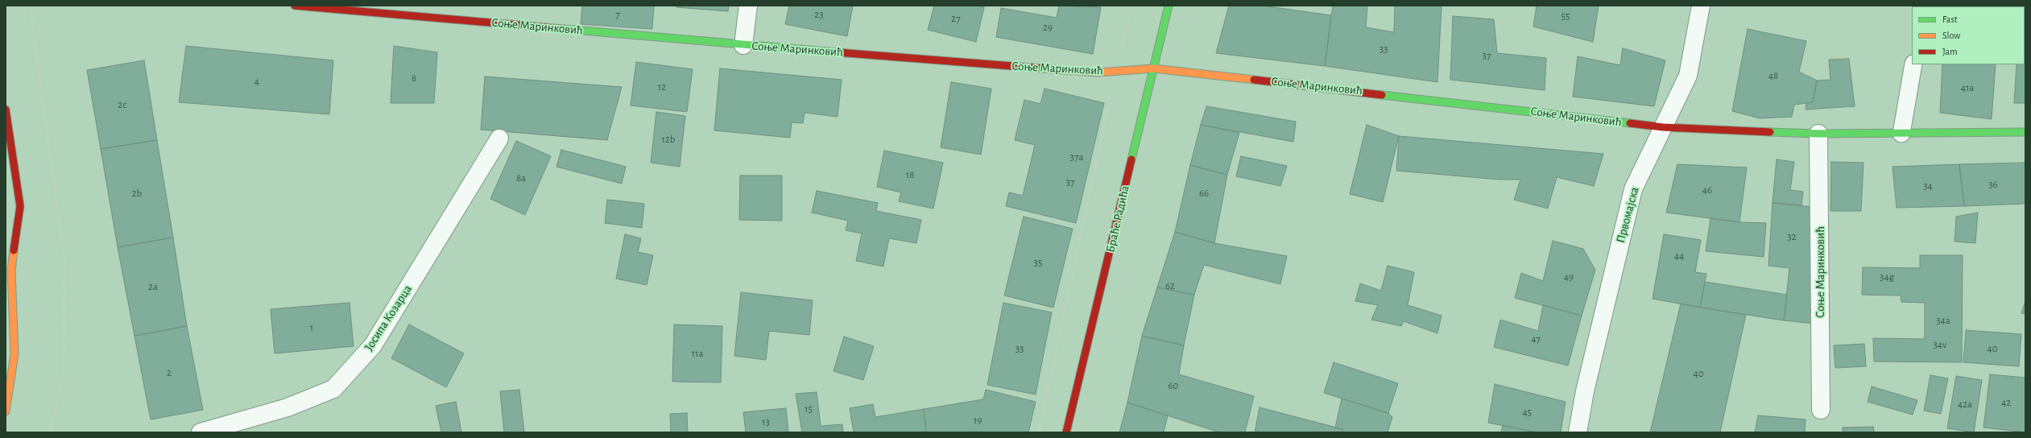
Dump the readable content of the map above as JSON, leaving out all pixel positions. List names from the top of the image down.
{
  "streets": {
    "street": [
      "Соње Маринковић",
      "Првомајска",
      "Браће Радића",
      "Јосипа Козарца"
    ]
  },
  "crossings": [
    ["Соње Маринковић", "Првомајска"],
    ["Соње Маринковић", "Браће Радића"]
  ],
  "house_numbers": [
    "7",
    "23",
    "55",
    "27",
    "29",
    "33",
    "37",
    "48",
    "8",
    "4",
    "12",
    "41a",
    "2c",
    "12b",
    "37a",
    "18",
    "8a",
    "37",
    "36",
    "34",
    "46",
    "2b",
    "66",
    "32",
    "44",
    "35",
    "49",
    "34g",
    "62",
    "2a",
    "34a",
    "1",
    "47",
    "34v",
    "33",
    "40",
    "11a",
    "2",
    "40",
    "60",
    "42",
    "42a",
    "15",
    "45",
    "19",
    "13"
  ],
  "legend": ["Fast", "Slow", "Jam"]
}
